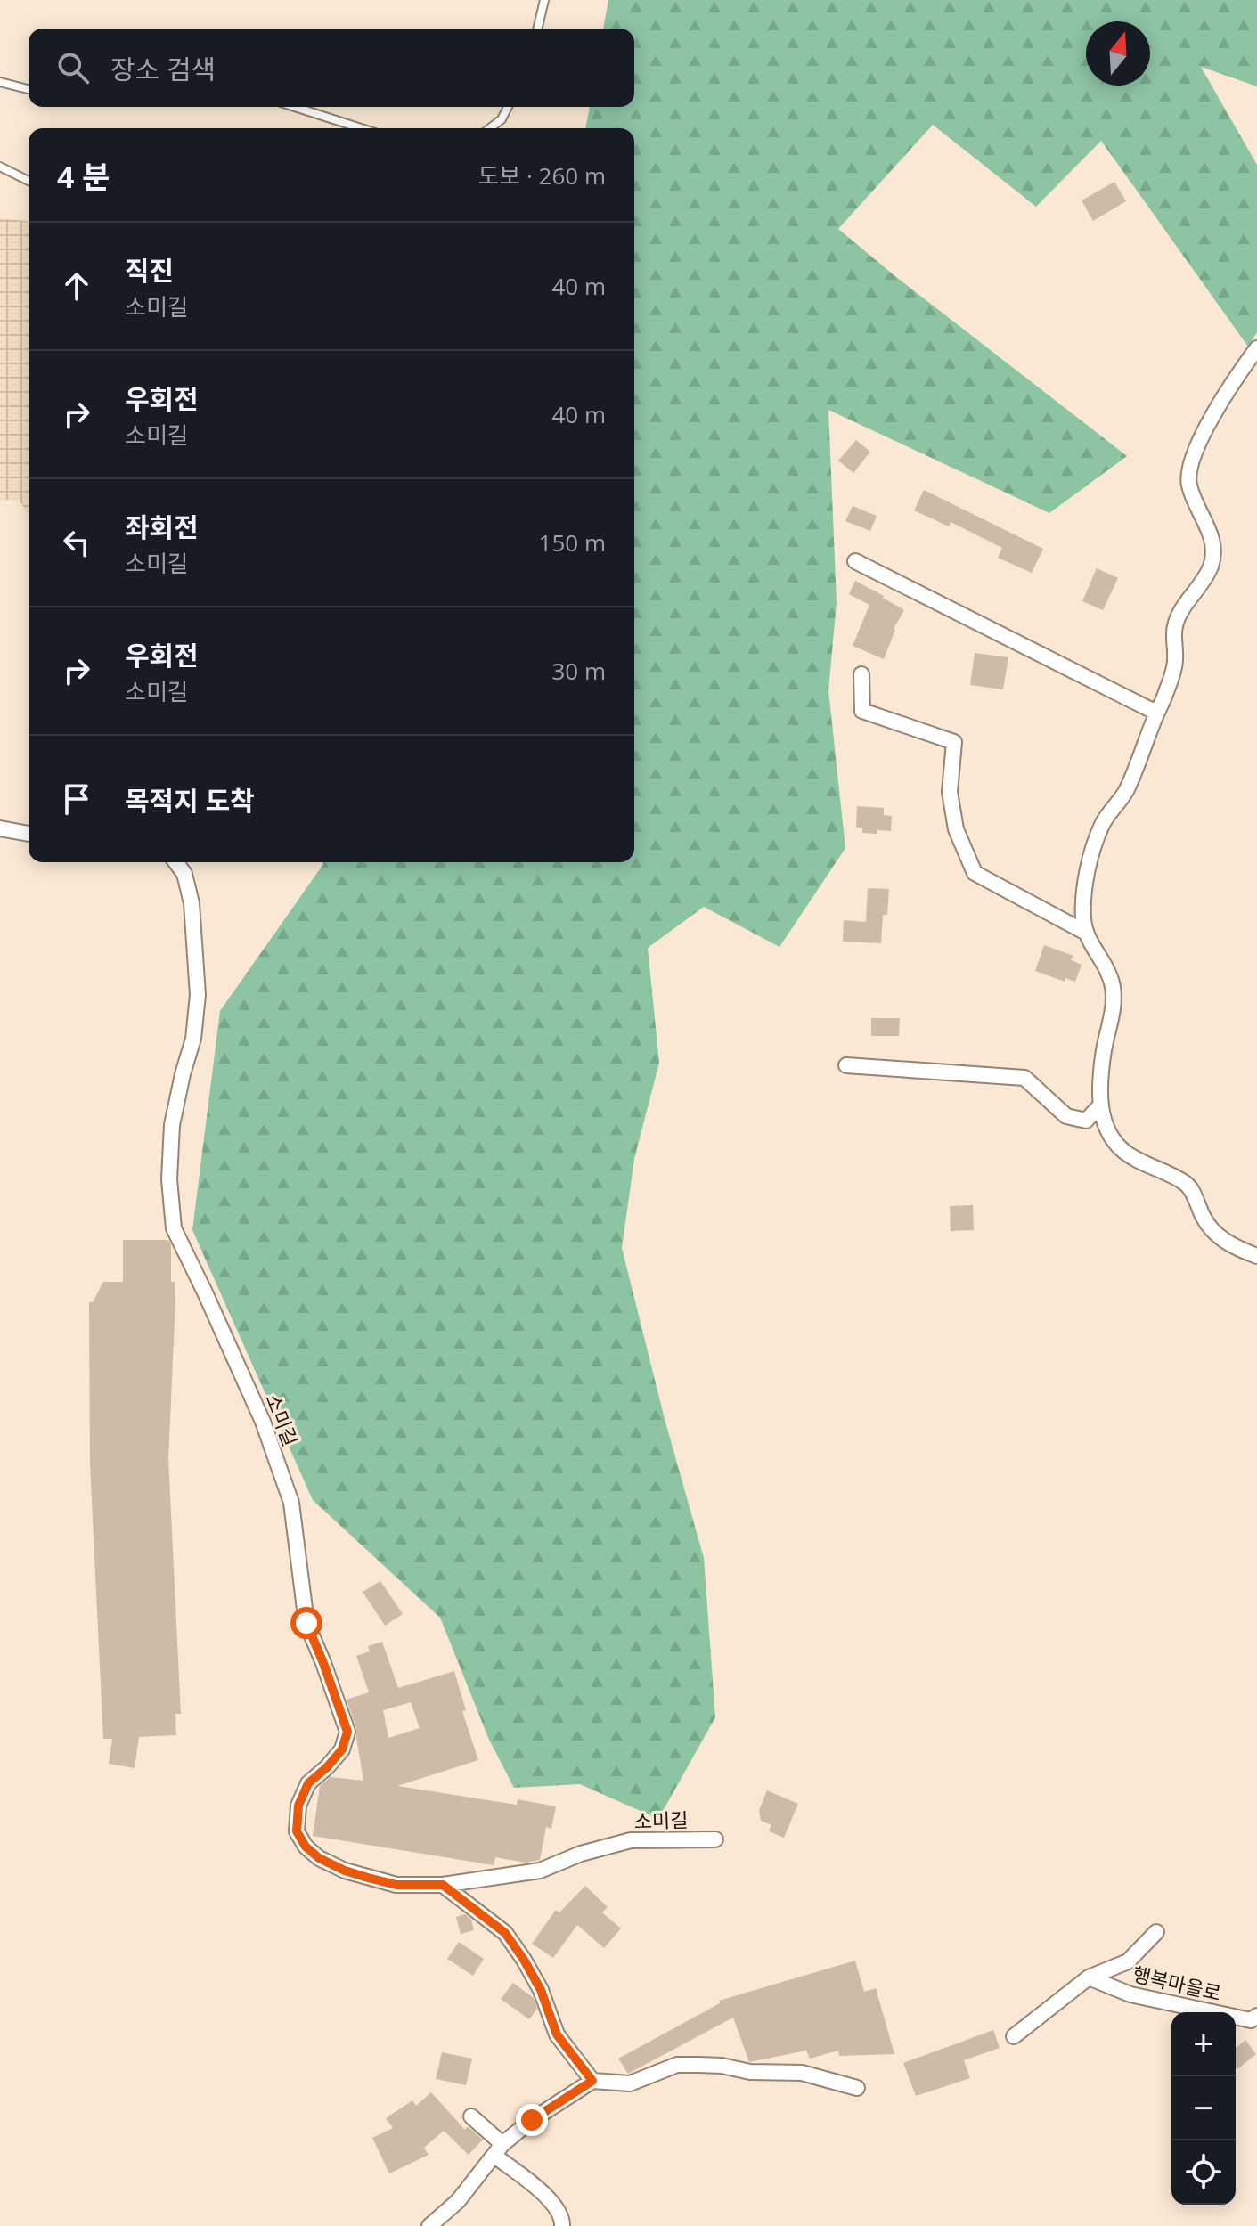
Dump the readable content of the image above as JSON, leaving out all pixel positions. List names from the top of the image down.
{
  "streets": {
    "street": ["소미길", "행복마을로"]
  },
  "north": "top",
  "page": {
    "search": "장소 검색",
    "heading": ["4 분", "도보 · 260 m"],
    "list": [
      ["직진", "소미길", "40 m"],
      ["우회전", "소미길", "40 m"],
      ["좌회전", "소미길", "150 m"],
      ["우회전", "소미길", "30 m"],
      "목적지 도착"
    ],
    "map_buttons": ["+", "−"]
  }
}
